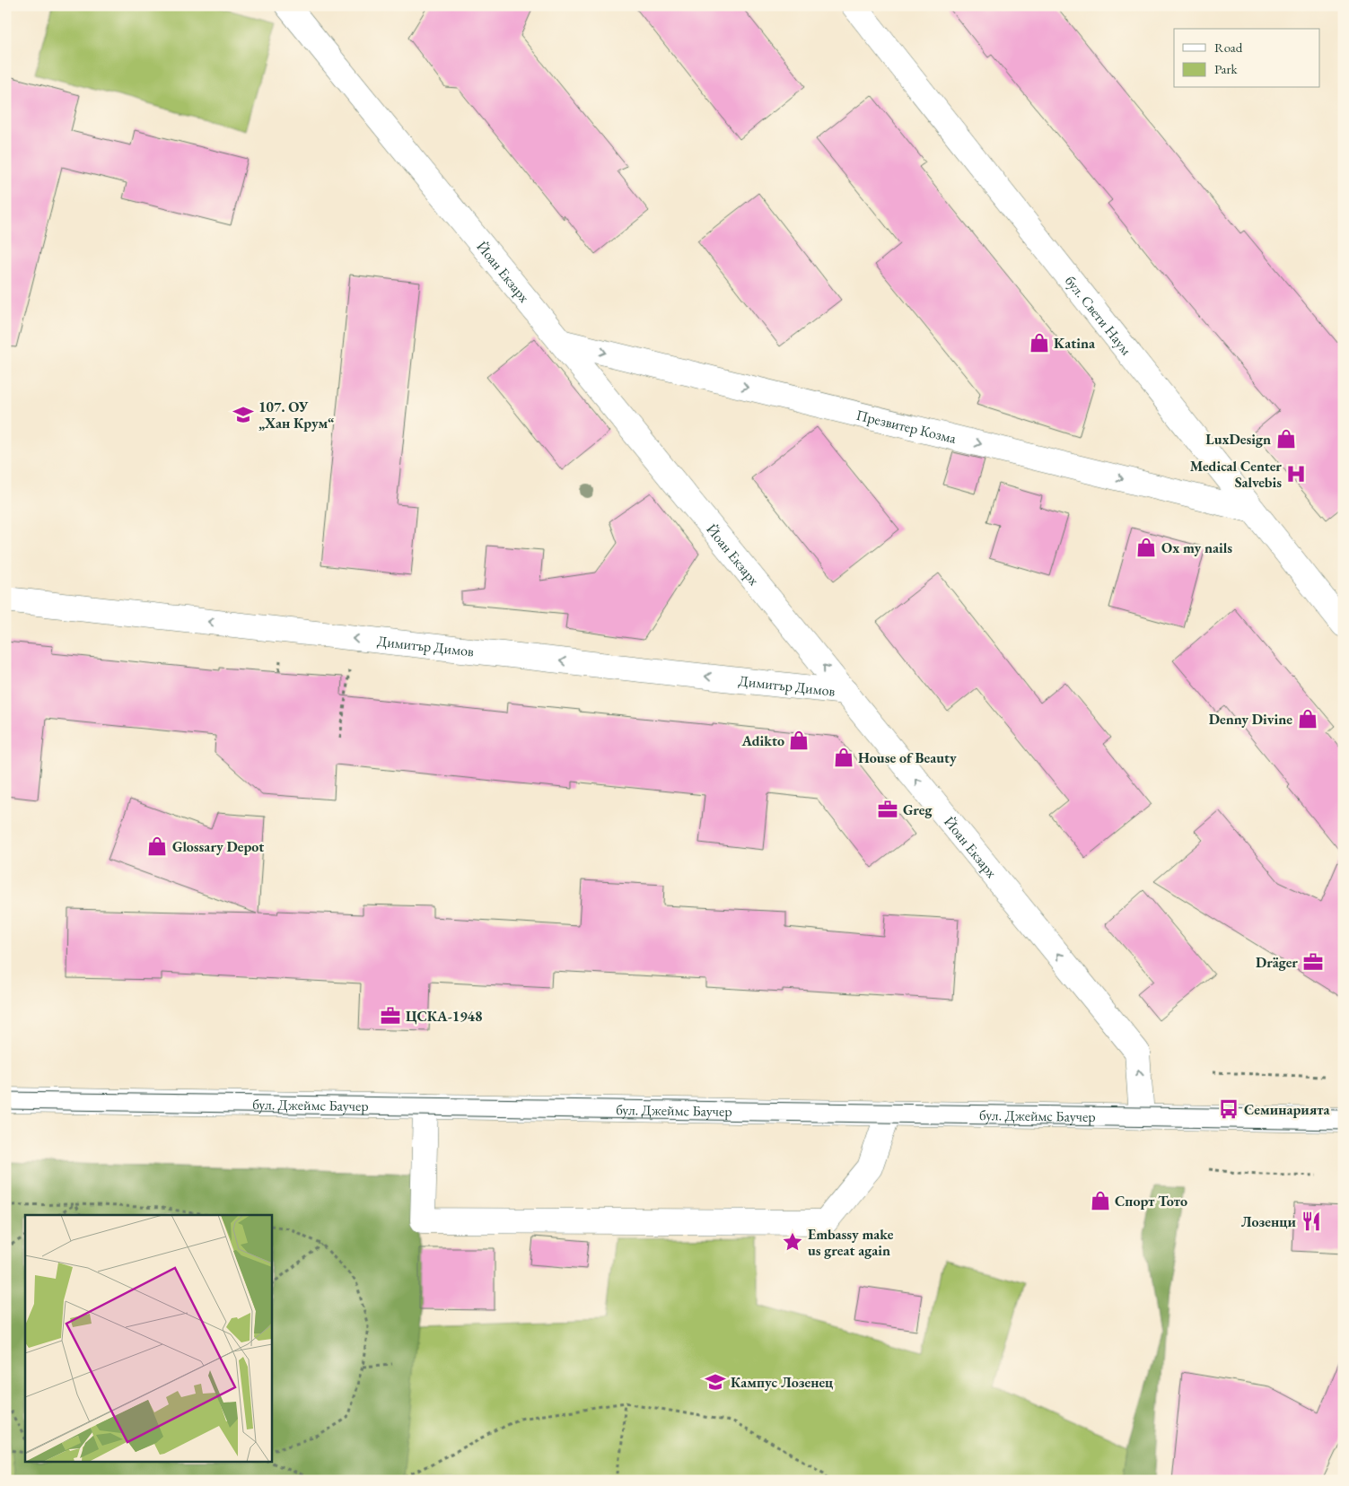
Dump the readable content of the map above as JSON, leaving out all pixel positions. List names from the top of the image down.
{
  "streets": {
    "street": [
      "Йоан Екзарх",
      "бул. Свети Наум",
      "Презвитер Козма",
      "Димитър Димов",
      "бул. Джеймс Баучер"
    ]
  },
  "crossings": [
    ["Йоан Екзарх", "Презвитер Козма"],
    ["Йоан Екзарх", "Димитър Димов"],
    ["Йоан Екзарх", "бул. Джеймс Баучер"],
    ["бул. Свети Наум", "Презвитер Козма"]
  ],
  "one_way": ["Йоан Екзарх", "Презвитер Козма", "Димитър Димов"],
  "places": {
    "shop": [
      "Katina",
      "LuxDesign",
      "Ox my nails",
      "Denny Divine",
      "Adikto",
      "House of Beauty",
      "Glossary Depot",
      "Спорт Тото"
    ],
    "school or university": ["107. ОУ „Хан Крум“", "Кампус Лозенец"],
    "hospital": ["Medical Center Salvebis"],
    "office": ["Greg", "Dräger", "ЦСКА-1948"],
    "bus stop": ["Семинарията"],
    "restaurant": ["Лозенци"],
    "place": ["Embassy make us great again"]
  },
  "legend": ["Road", "Park"]
}
